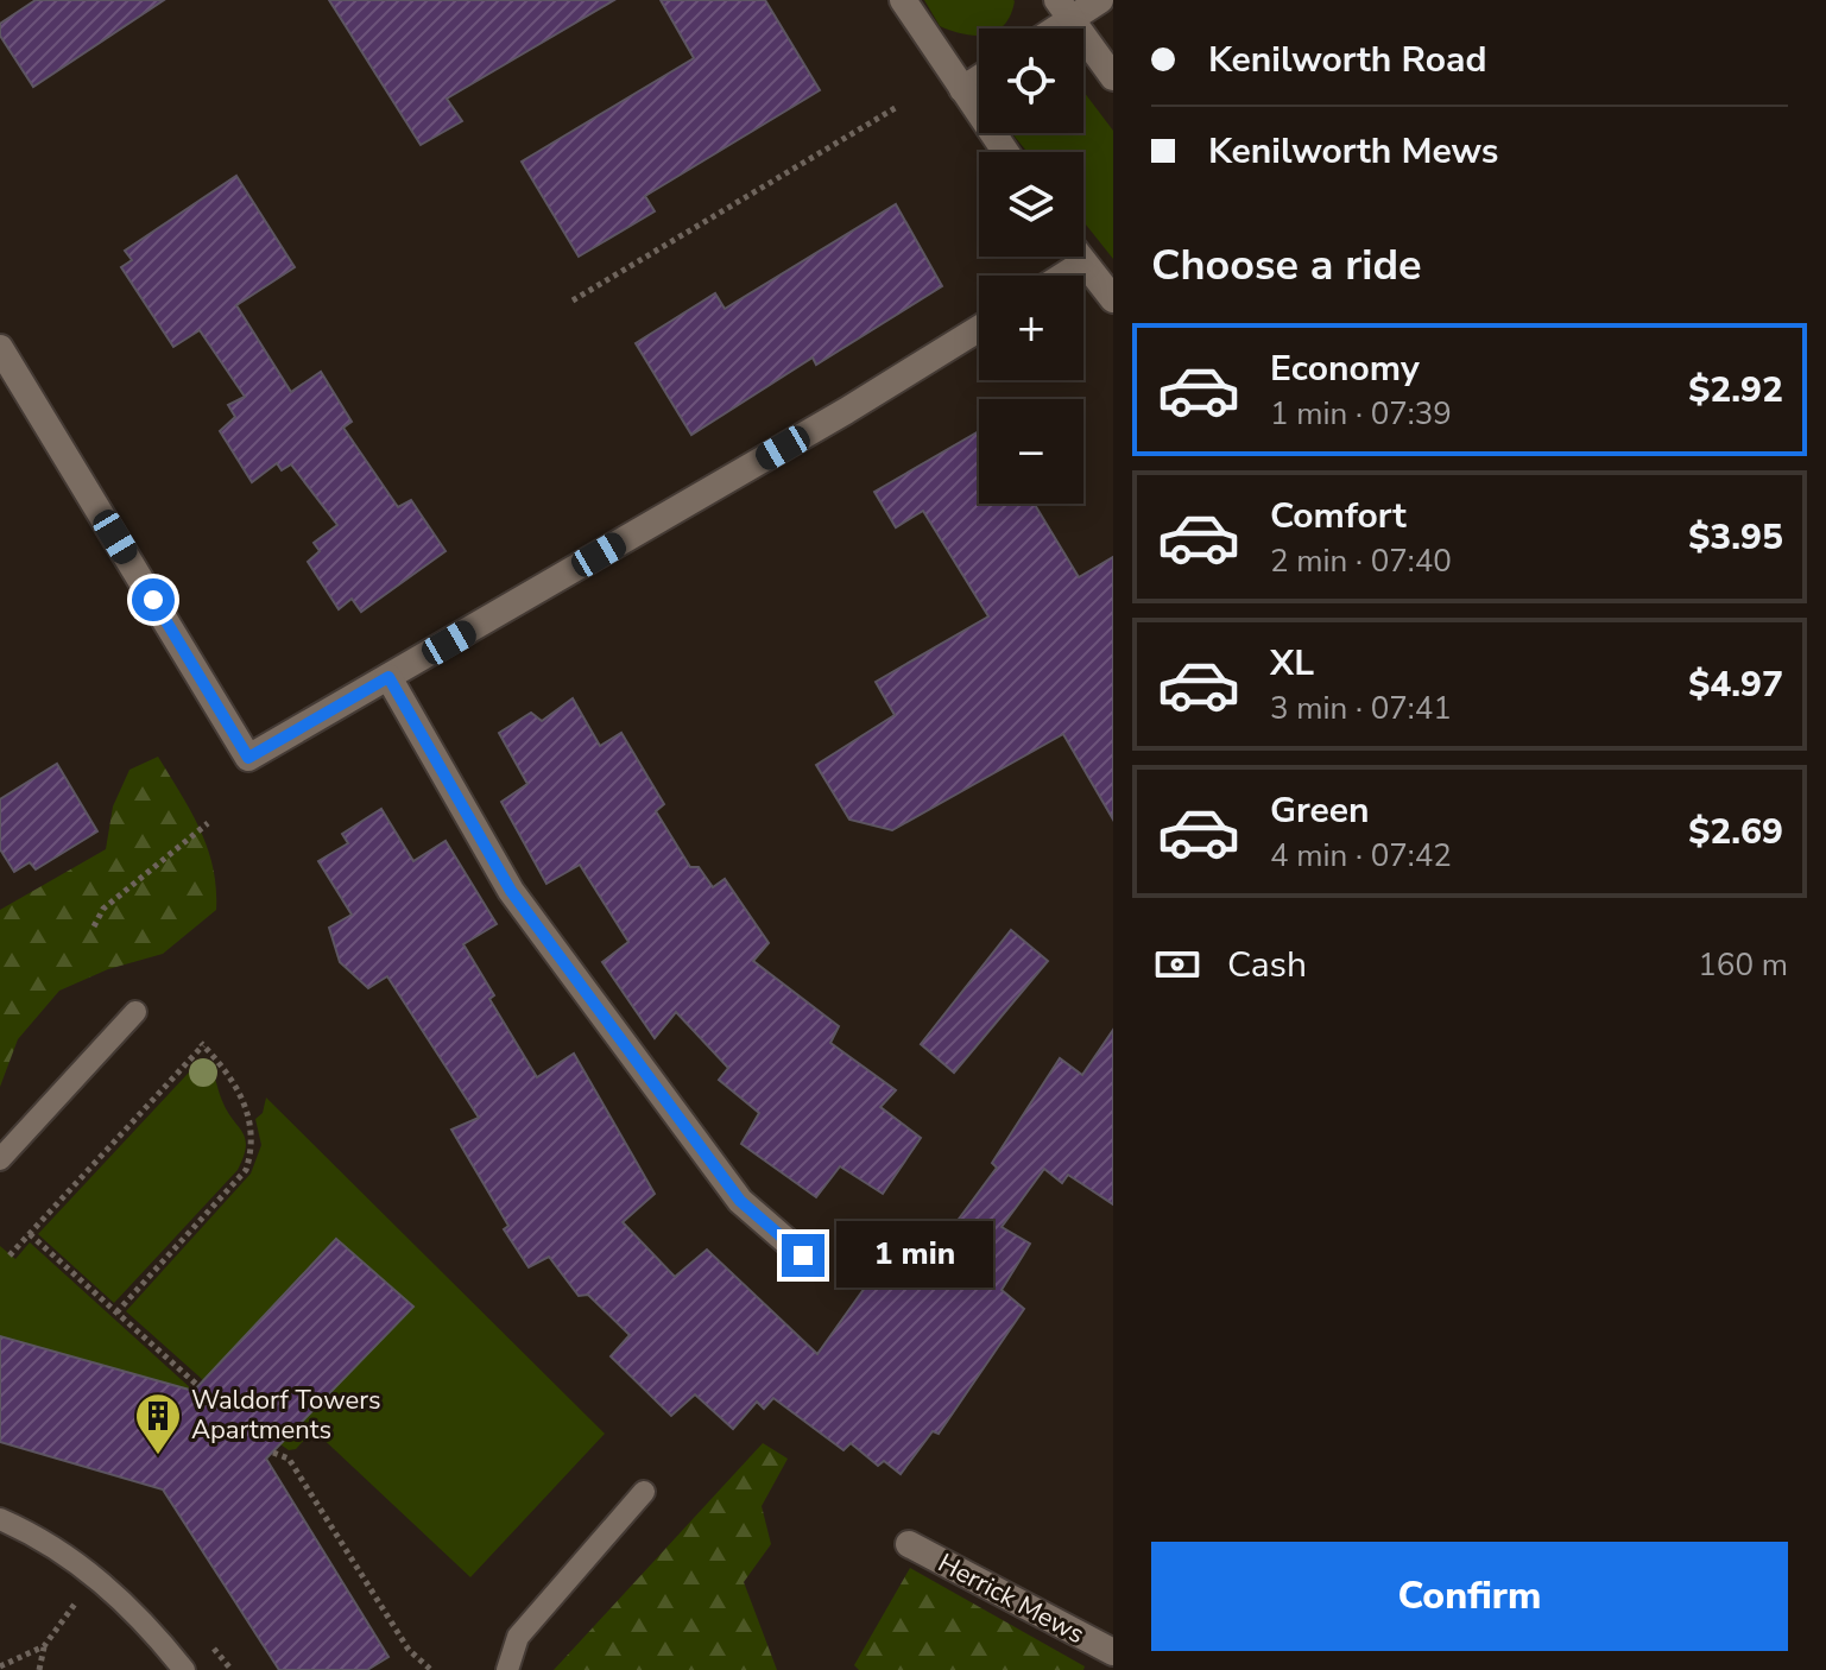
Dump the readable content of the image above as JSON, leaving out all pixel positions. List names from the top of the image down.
{
  "streets": {
    "street": ["Herrick Mews"]
  },
  "places": {
    "building": ["Waldorf Towers Apartments"]
  },
  "page": {
    "banner": ["Kenilworth Road", "Kenilworth Mews"],
    "map_buttons": ["+", "−"],
    "heading": "Choose a ride",
    "list": [
      {
        "name": "Economy",
        "note": "1 min · 07:39",
        "value": "$2.92"
      },
      {
        "name": "Comfort",
        "note": "2 min · 07:40",
        "value": "$3.95"
      },
      {
        "name": "XL",
        "note": "3 min · 07:41",
        "value": "$4.97"
      },
      {
        "name": "Green",
        "note": "4 min · 07:42",
        "value": "$2.69"
      }
    ],
    "pay": ["Cash", "160 m"],
    "bubble": "1 min",
    "buttons": "Confirm"
  }
}
